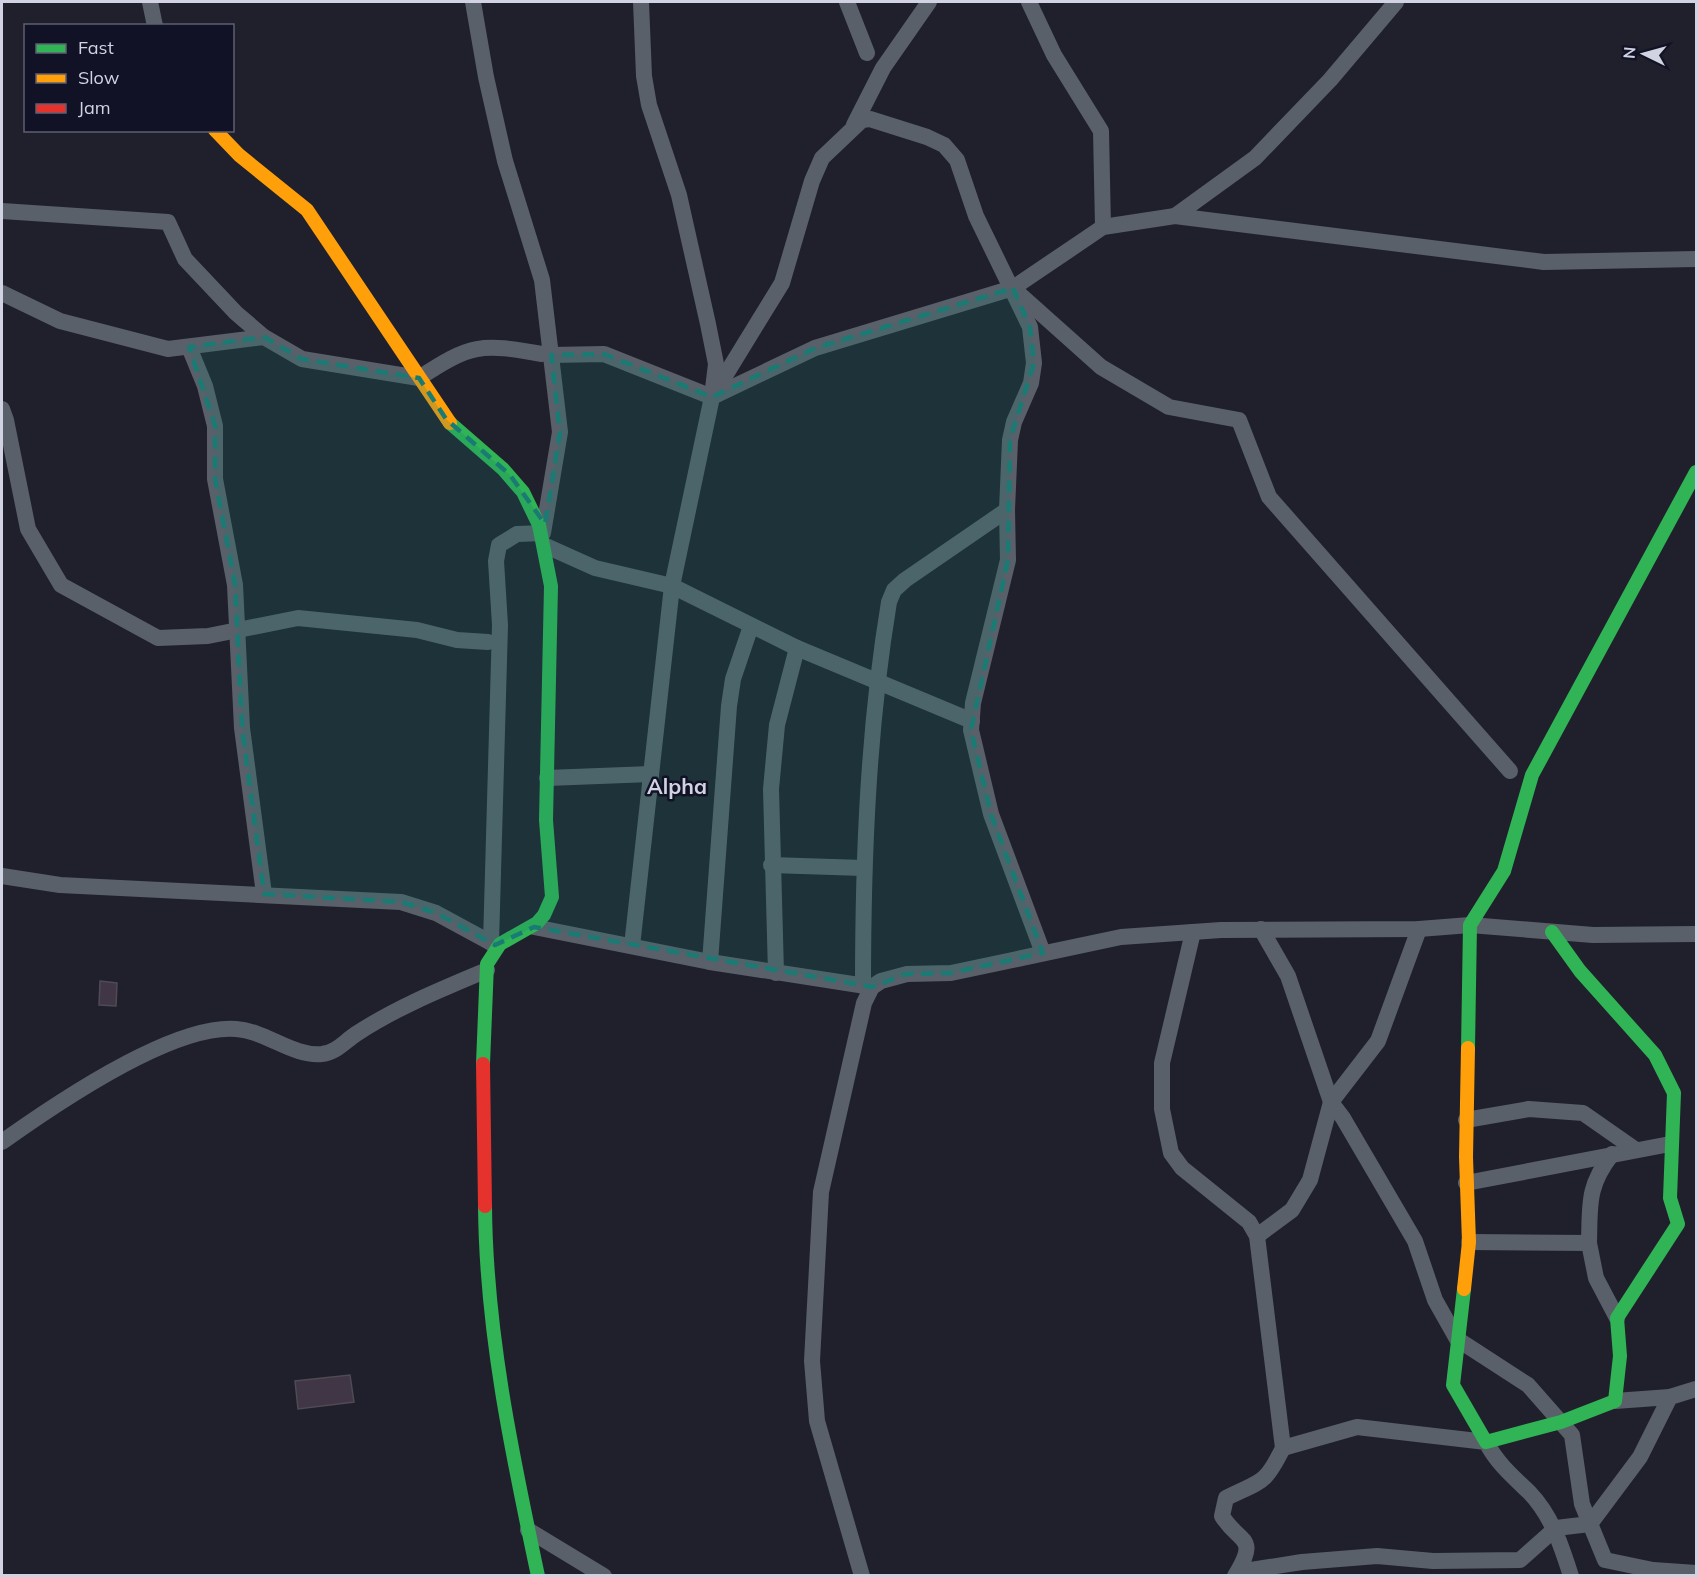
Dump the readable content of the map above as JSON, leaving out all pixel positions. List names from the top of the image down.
{
  "districts": ["Alpha"],
  "legend": ["Fast", "Slow", "Jam"],
  "north": "left"
}
